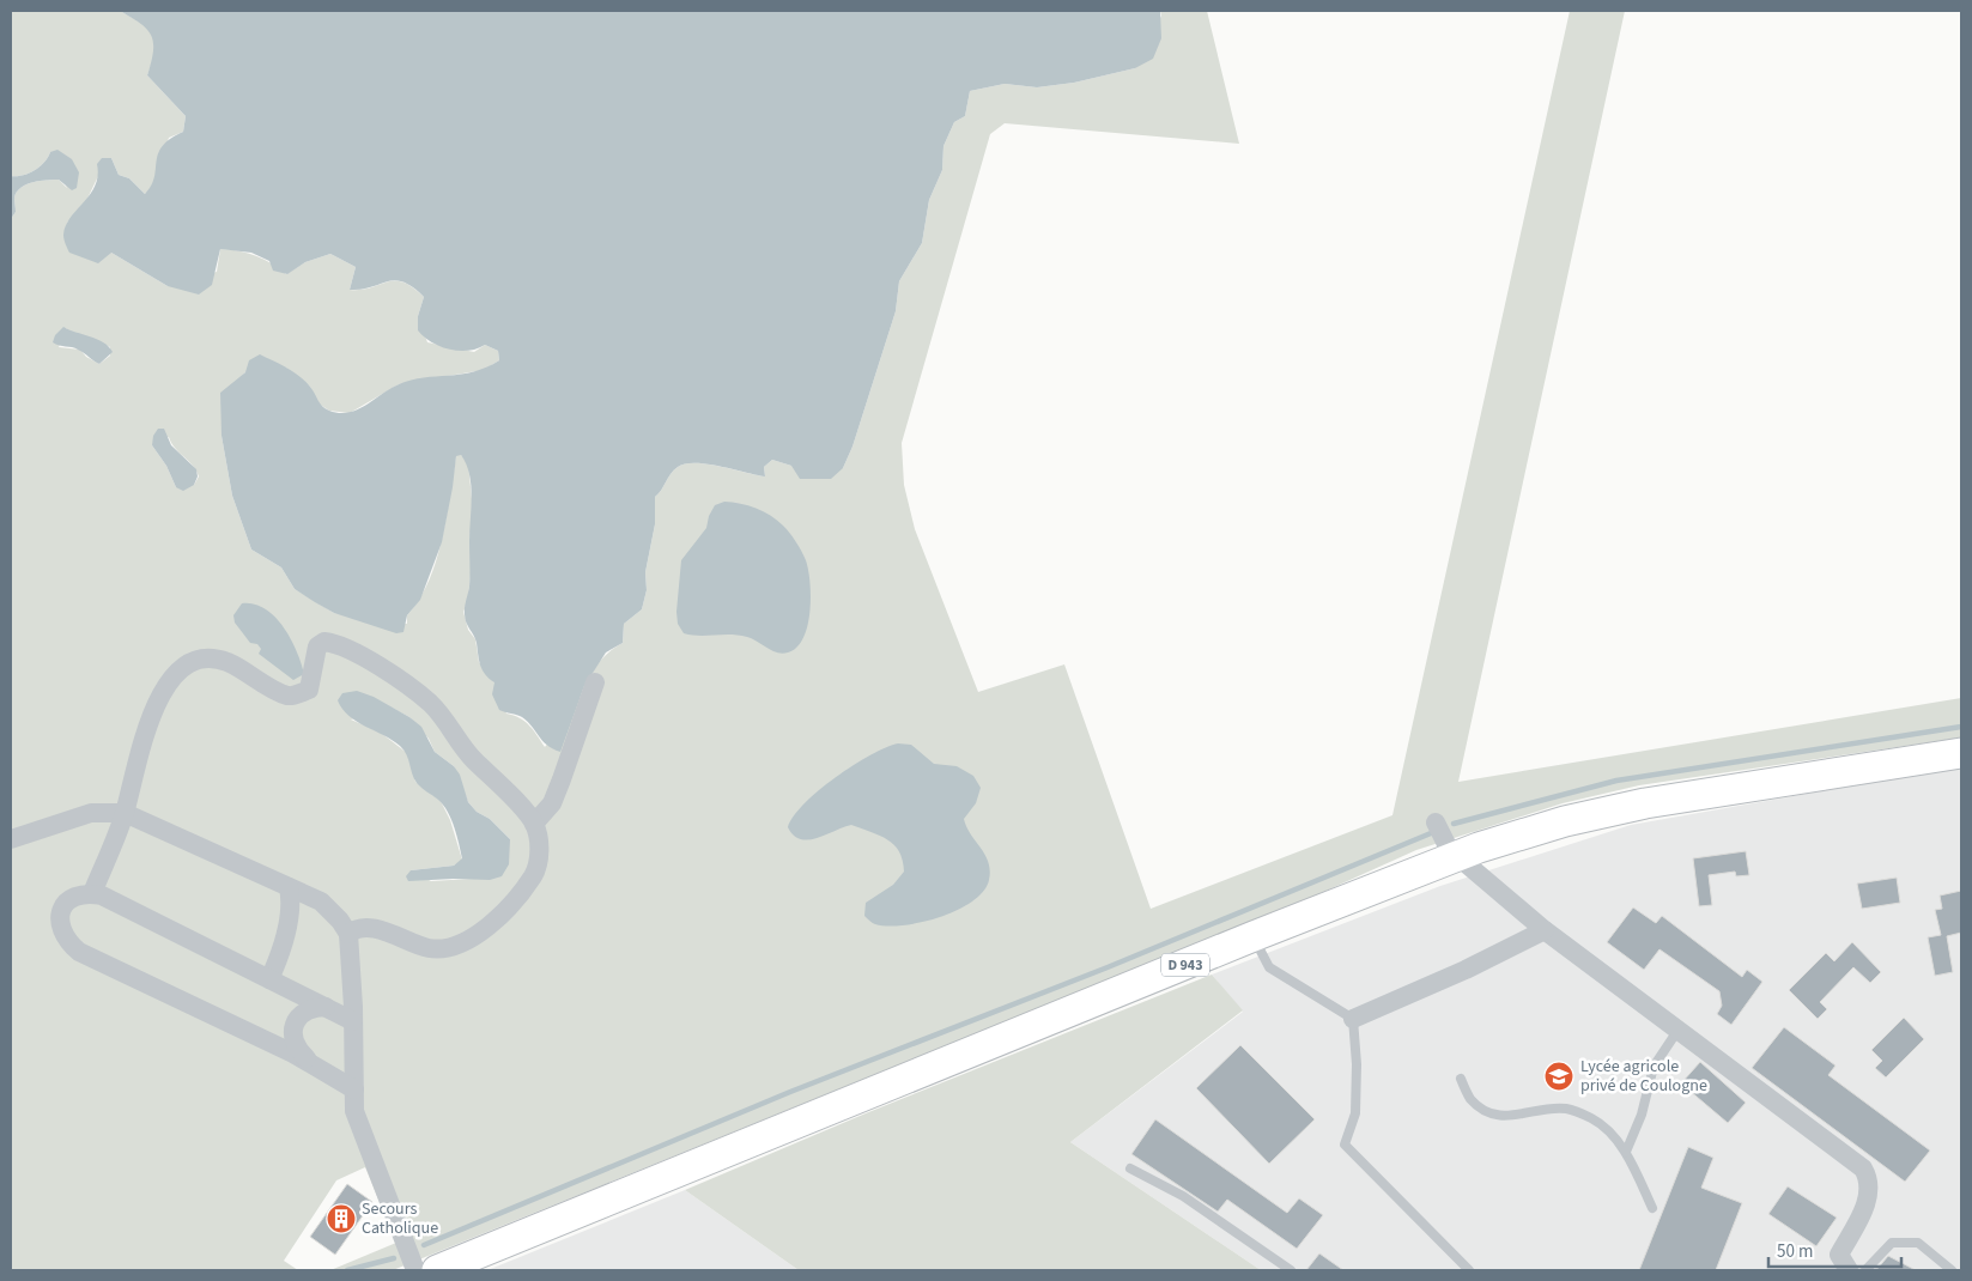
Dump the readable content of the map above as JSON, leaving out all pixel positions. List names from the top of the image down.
{
  "streets": {
    "main road": ["D 943"]
  },
  "places": {
    "school or university": ["Lycée agricole privé de Coulogne"],
    "building": ["Secours Catholique"]
  },
  "scale_bar": "50 m"
}
